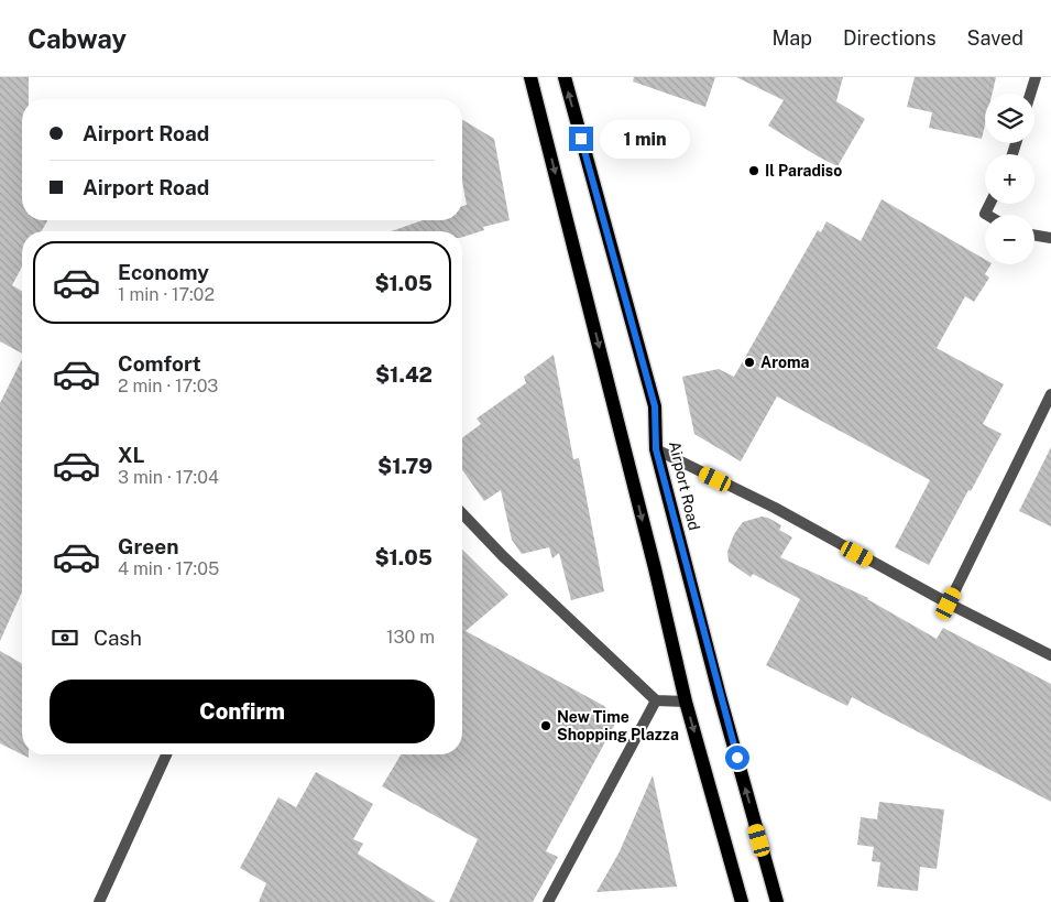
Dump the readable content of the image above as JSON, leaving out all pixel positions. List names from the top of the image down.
{
  "streets": {
    "main road": ["Airport Road"]
  },
  "places": ["Il Paradiso", "Aroma", "New Time Shopping Plazza"],
  "page": {
    "header": "Cabway",
    "nav": ["Map", "Directions", "Saved"],
    "map_buttons": ["+", "−"],
    "banner": ["Airport Road", "Airport Road"],
    "bubble": "1 min",
    "list": [
      {
        "name": "Economy",
        "note": "1 min · 17:02",
        "value": "$1.05"
      },
      {
        "name": "Comfort",
        "note": "2 min · 17:03",
        "value": "$1.42"
      },
      {
        "name": "XL",
        "note": "3 min · 17:04",
        "value": "$1.79"
      },
      {
        "name": "Green",
        "note": "4 min · 17:05",
        "value": "$1.05"
      }
    ],
    "pay": ["Cash", "130 m"],
    "buttons": "Confirm"
  }
}
